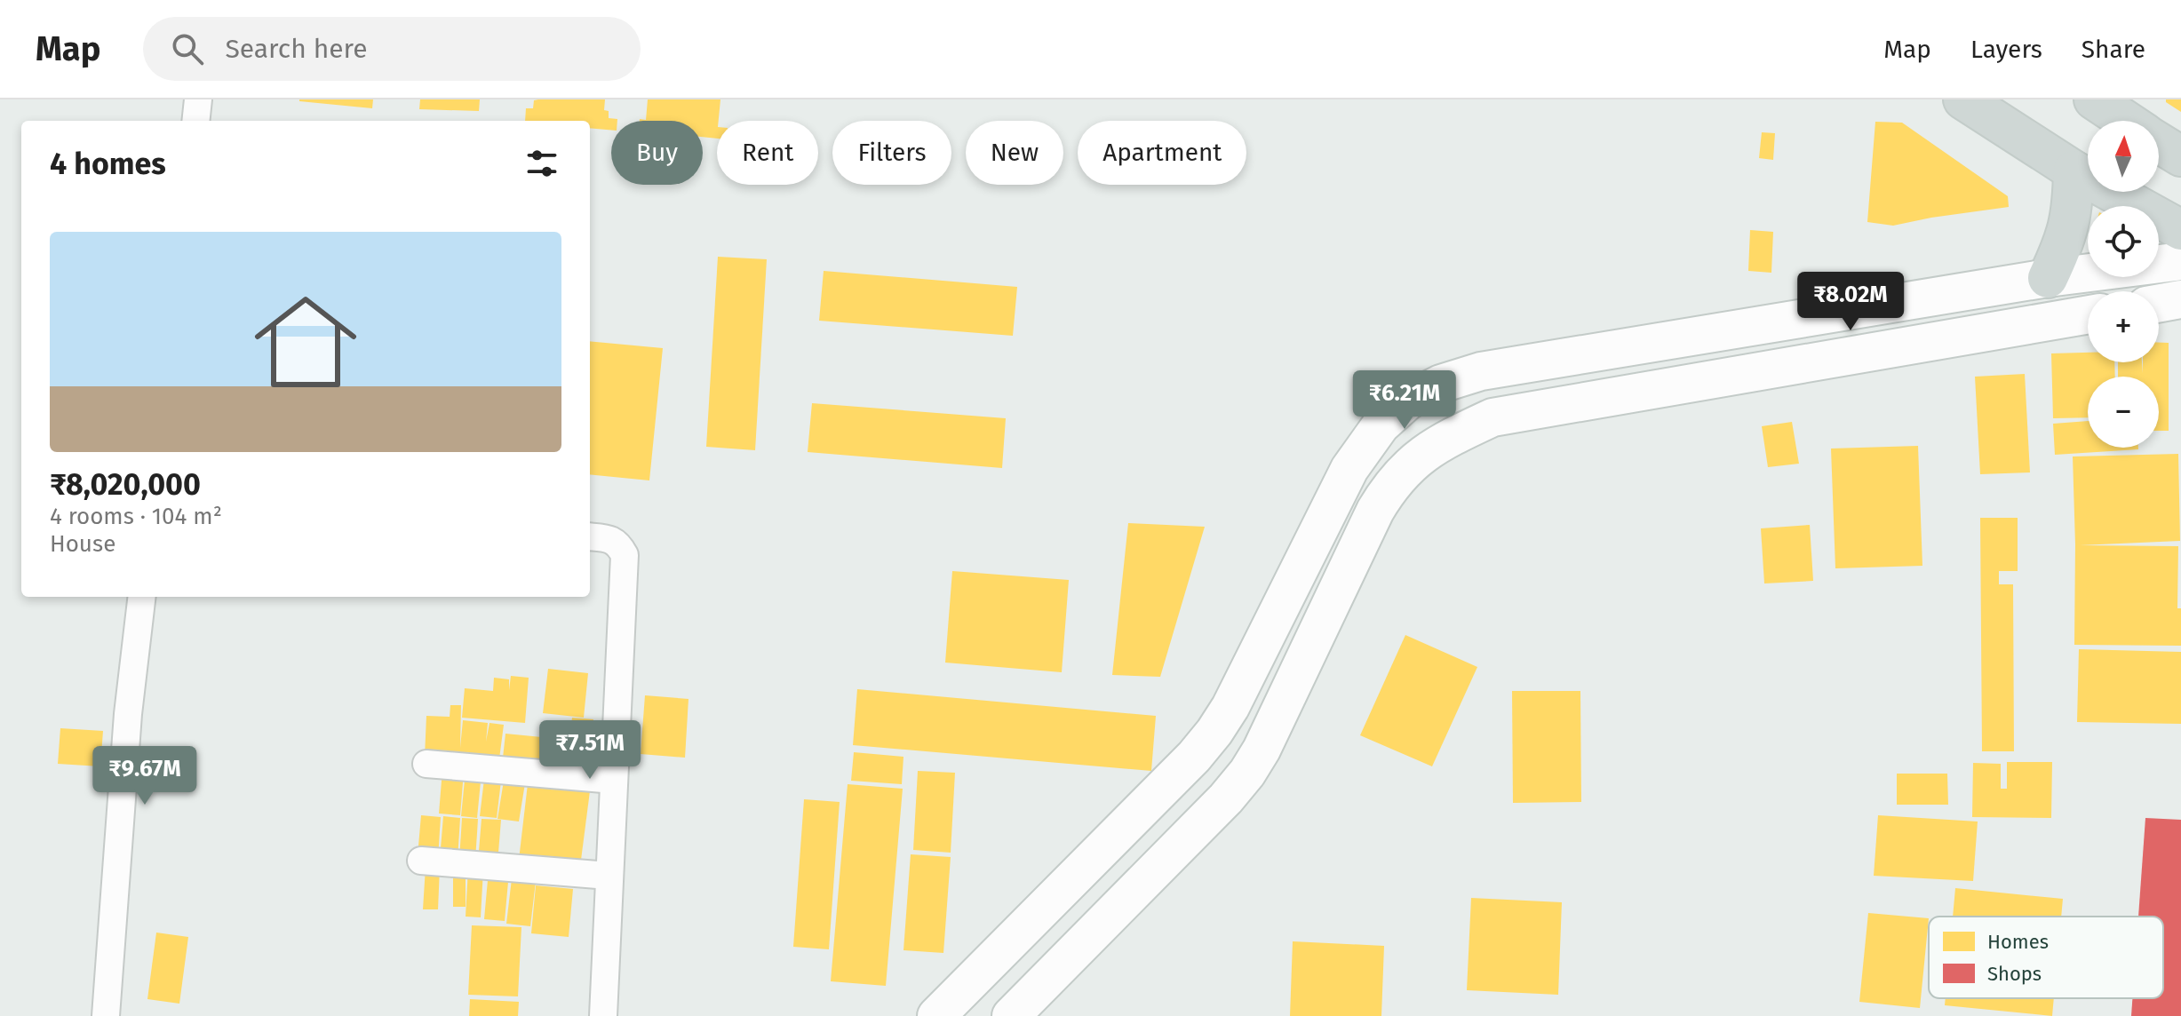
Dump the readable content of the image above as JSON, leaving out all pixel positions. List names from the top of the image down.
{
  "legend": ["Homes", "Shops"],
  "north": "top",
  "page": {
    "header": "Map",
    "search": "Search here",
    "nav": ["Map", "Layers", "Share"],
    "map_buttons": ["+", "−"],
    "chip": [
      "Buy",
      "Rent",
      "Filters",
      "New",
      "Apartment"
    ],
    "heading": "4 homes",
    "list": [
      {
        "name": "₹8,020,000",
        "note": "4 rooms · 104 m² · House"
      }
    ],
    "price": [
      "₹8.02M",
      "₹6.21M",
      "₹7.51M",
      "₹9.67M"
    ]
  }
}
